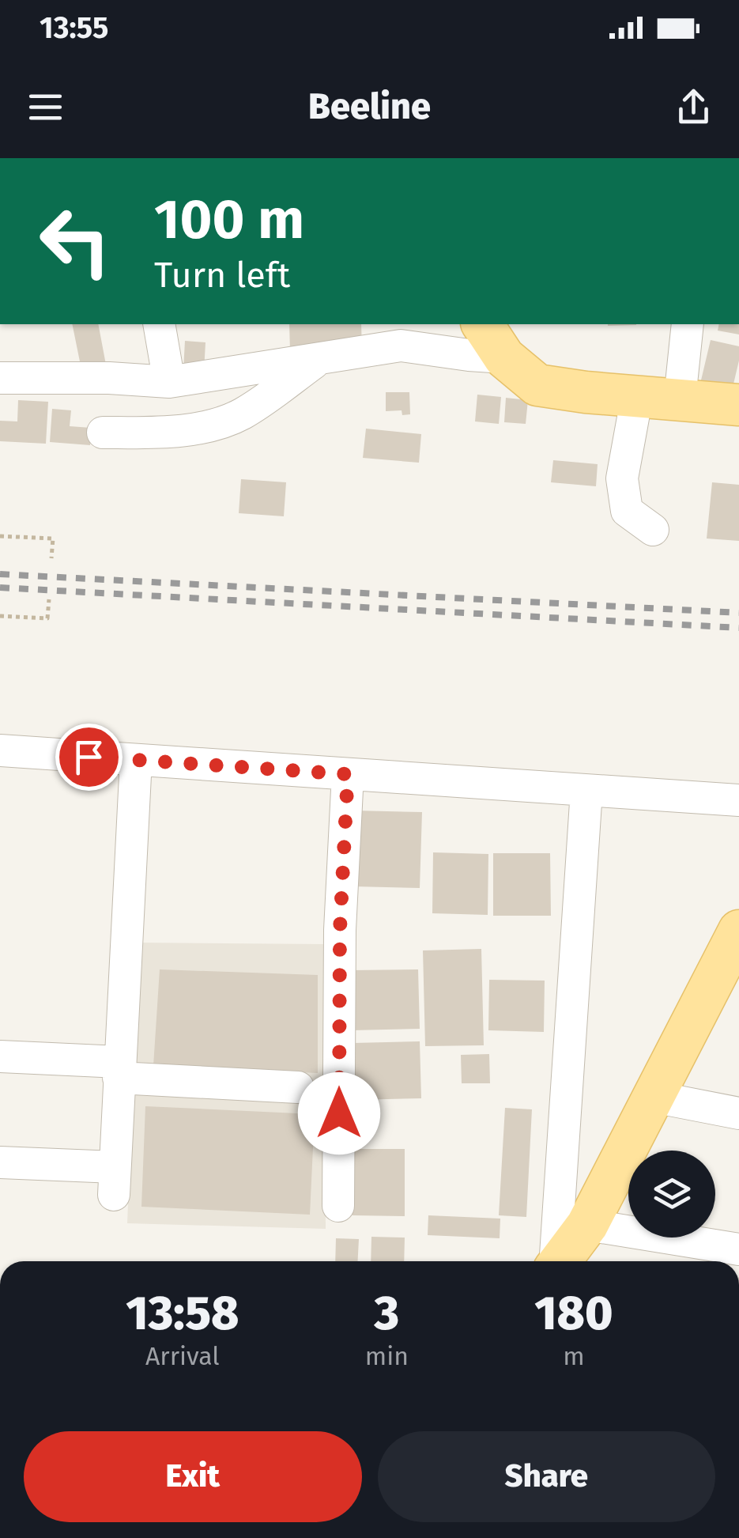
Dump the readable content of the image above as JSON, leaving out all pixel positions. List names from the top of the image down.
{
  "page": {
    "status": "13:55",
    "header": "Beeline",
    "turn": ["100 m", "Turn left"],
    "eta": [
      "13:58",
      "Arrival",
      "3",
      "min",
      "180",
      "m"
    ],
    "buttons": ["Exit", "Share"]
  }
}
